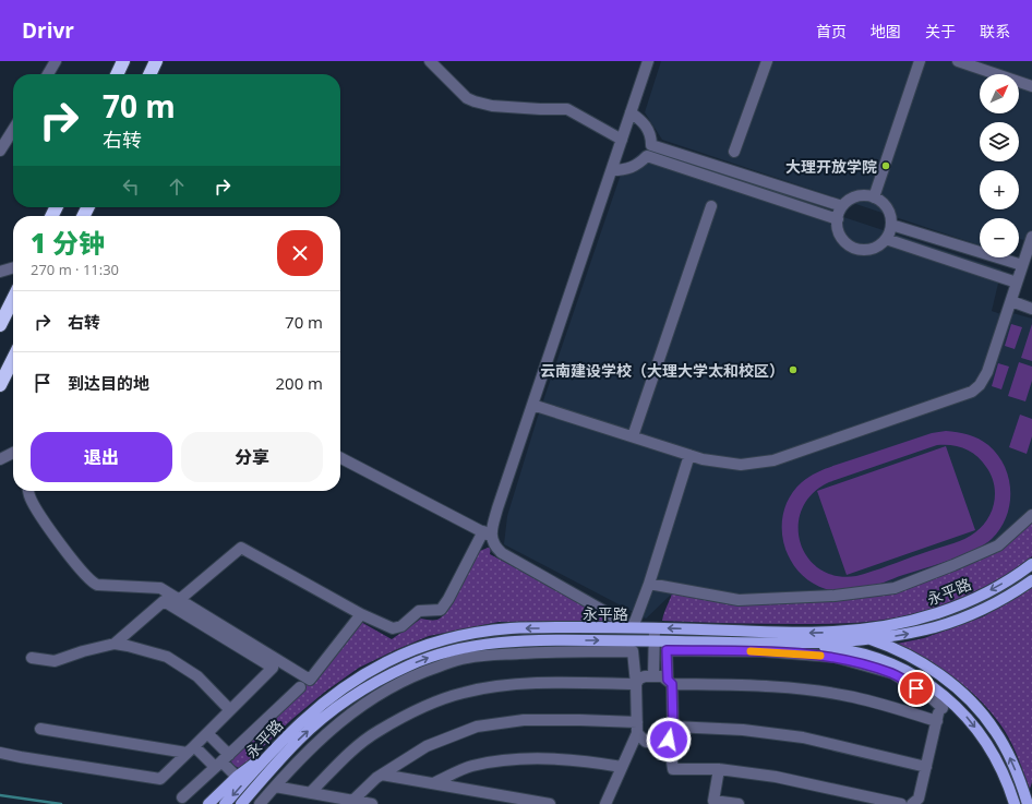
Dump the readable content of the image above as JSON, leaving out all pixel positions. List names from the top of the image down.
{
  "streets": {
    "main road": ["永平路"]
  },
  "places": ["大理开放学院", "云南建设学校（大理大学太和校区）"],
  "north": "top right",
  "page": {
    "header": "Drivr",
    "nav": [
      "首页",
      "地图",
      "关于",
      "联系"
    ],
    "map_buttons": ["+", "−"],
    "turn": ["70 m", "右转"],
    "heading": ["1 分钟", "270 m · 11:30"],
    "list": [
      {
        "name": "右转",
        "value": "70 m"
      },
      {
        "name": "到达目的地",
        "value": "200 m"
      }
    ],
    "buttons": ["退出", "分享"]
  }
}
